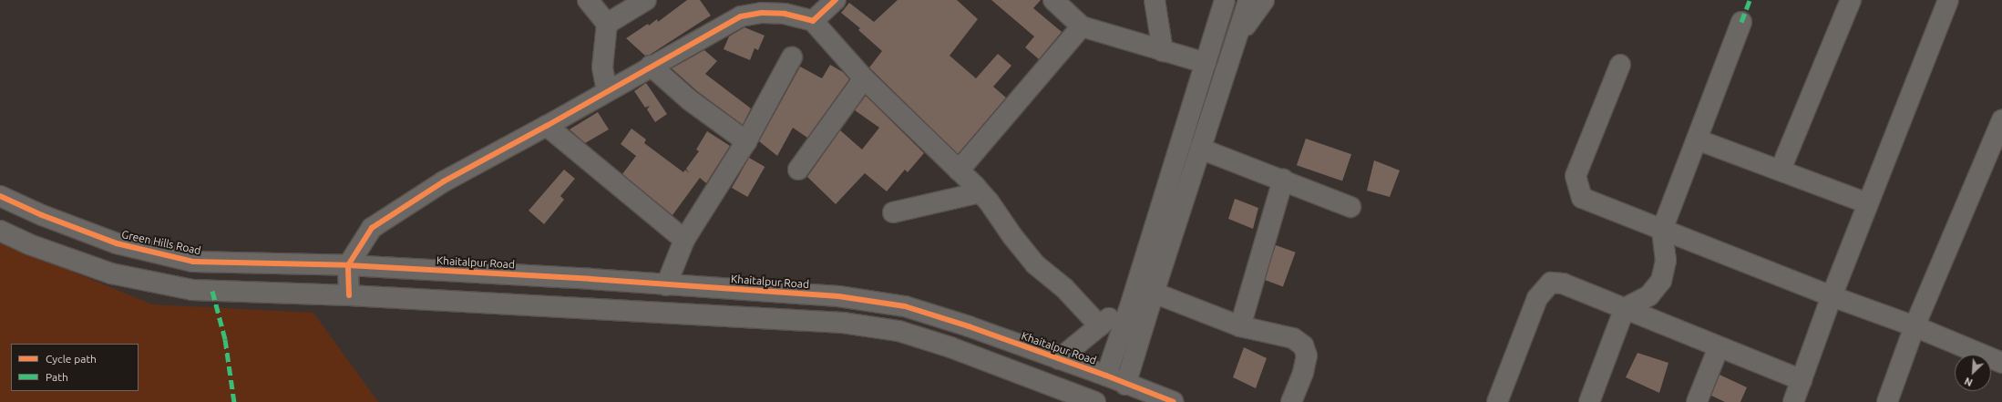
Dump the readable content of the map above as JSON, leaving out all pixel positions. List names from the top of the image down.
{
  "streets": {
    "street": ["Green Hills Road", "Khaitalpur Road"]
  },
  "crossings": [
    ["Green Hills Road", "Khaitalpur Road"]
  ],
  "legend": ["Cycle path", "Path"],
  "north": "bottom left"
}
